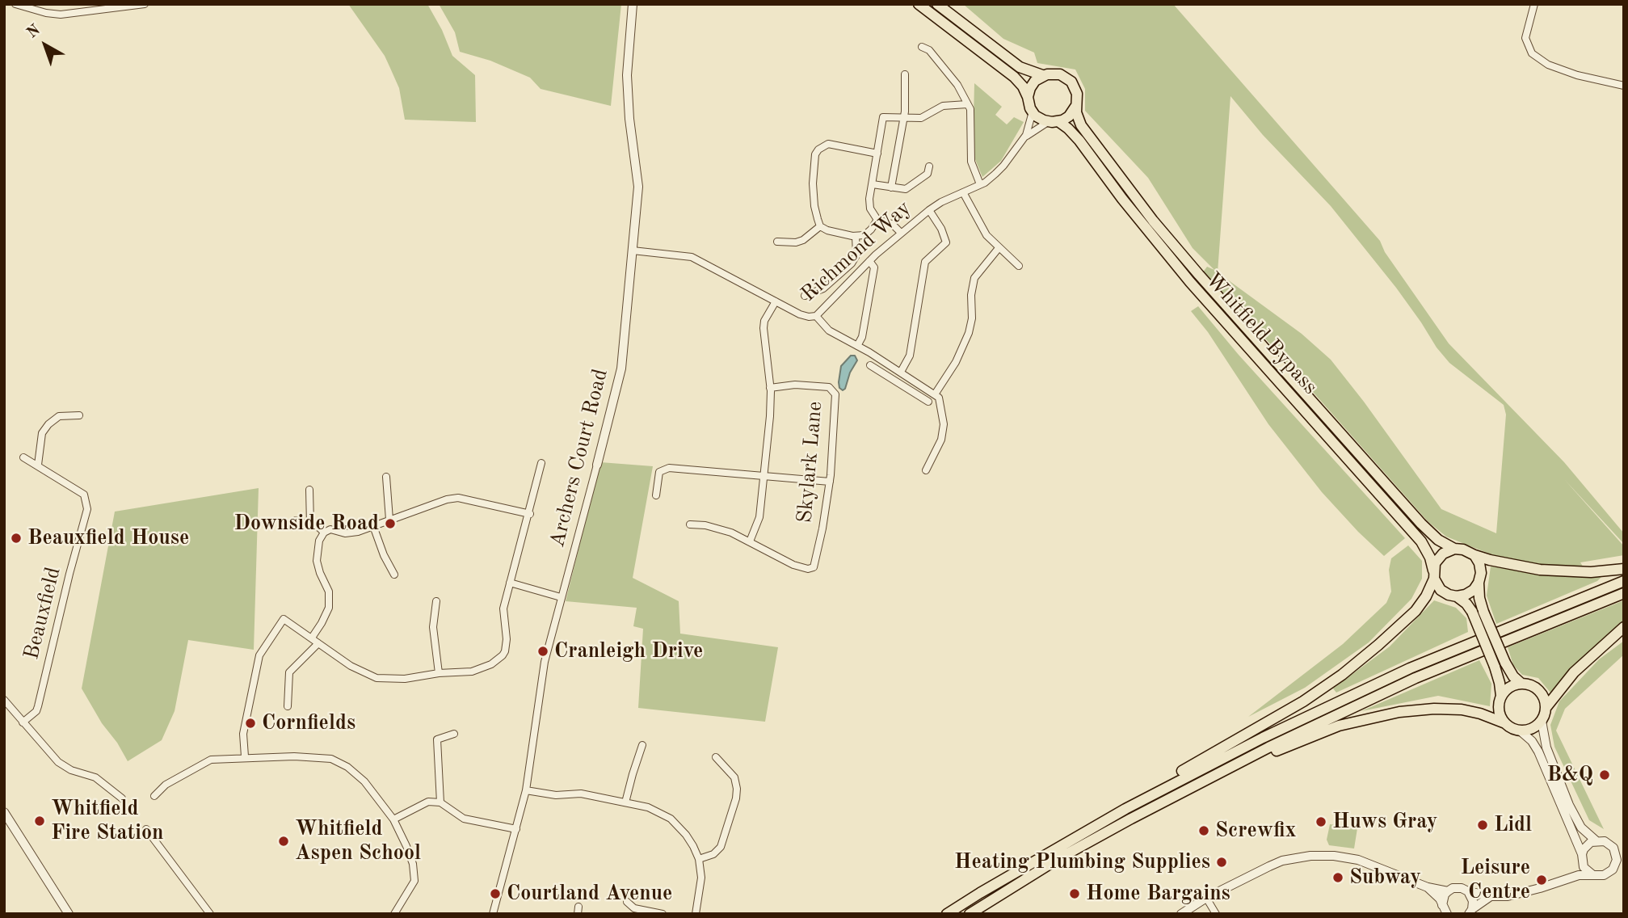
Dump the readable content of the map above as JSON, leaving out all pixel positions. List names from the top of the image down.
{
  "streets": {
    "highway": ["Whitfield Bypass"],
    "street": [
      "Richmond Way",
      "Archers Court Road",
      "Skylark Lane",
      "Beauxfield"
    ]
  },
  "crossings": [
    ["Richmond Way", "Whitfield Bypass"],
    ["Richmond Way", "Archers Court Road"]
  ],
  "places": [
    "Downside Road",
    "Beauxfield House",
    "Cranleigh Drive",
    "Cornfields",
    "B&Q",
    "Whitfield Fire Station",
    "Huws Gray",
    "Lidl",
    "Screwfix",
    "Whitfield Aspen School",
    "Heating Plumbing Supplies",
    "Subway",
    "Leisure Centre",
    "Courtland Avenue",
    "Home Bargains"
  ],
  "north": "top left"
}
